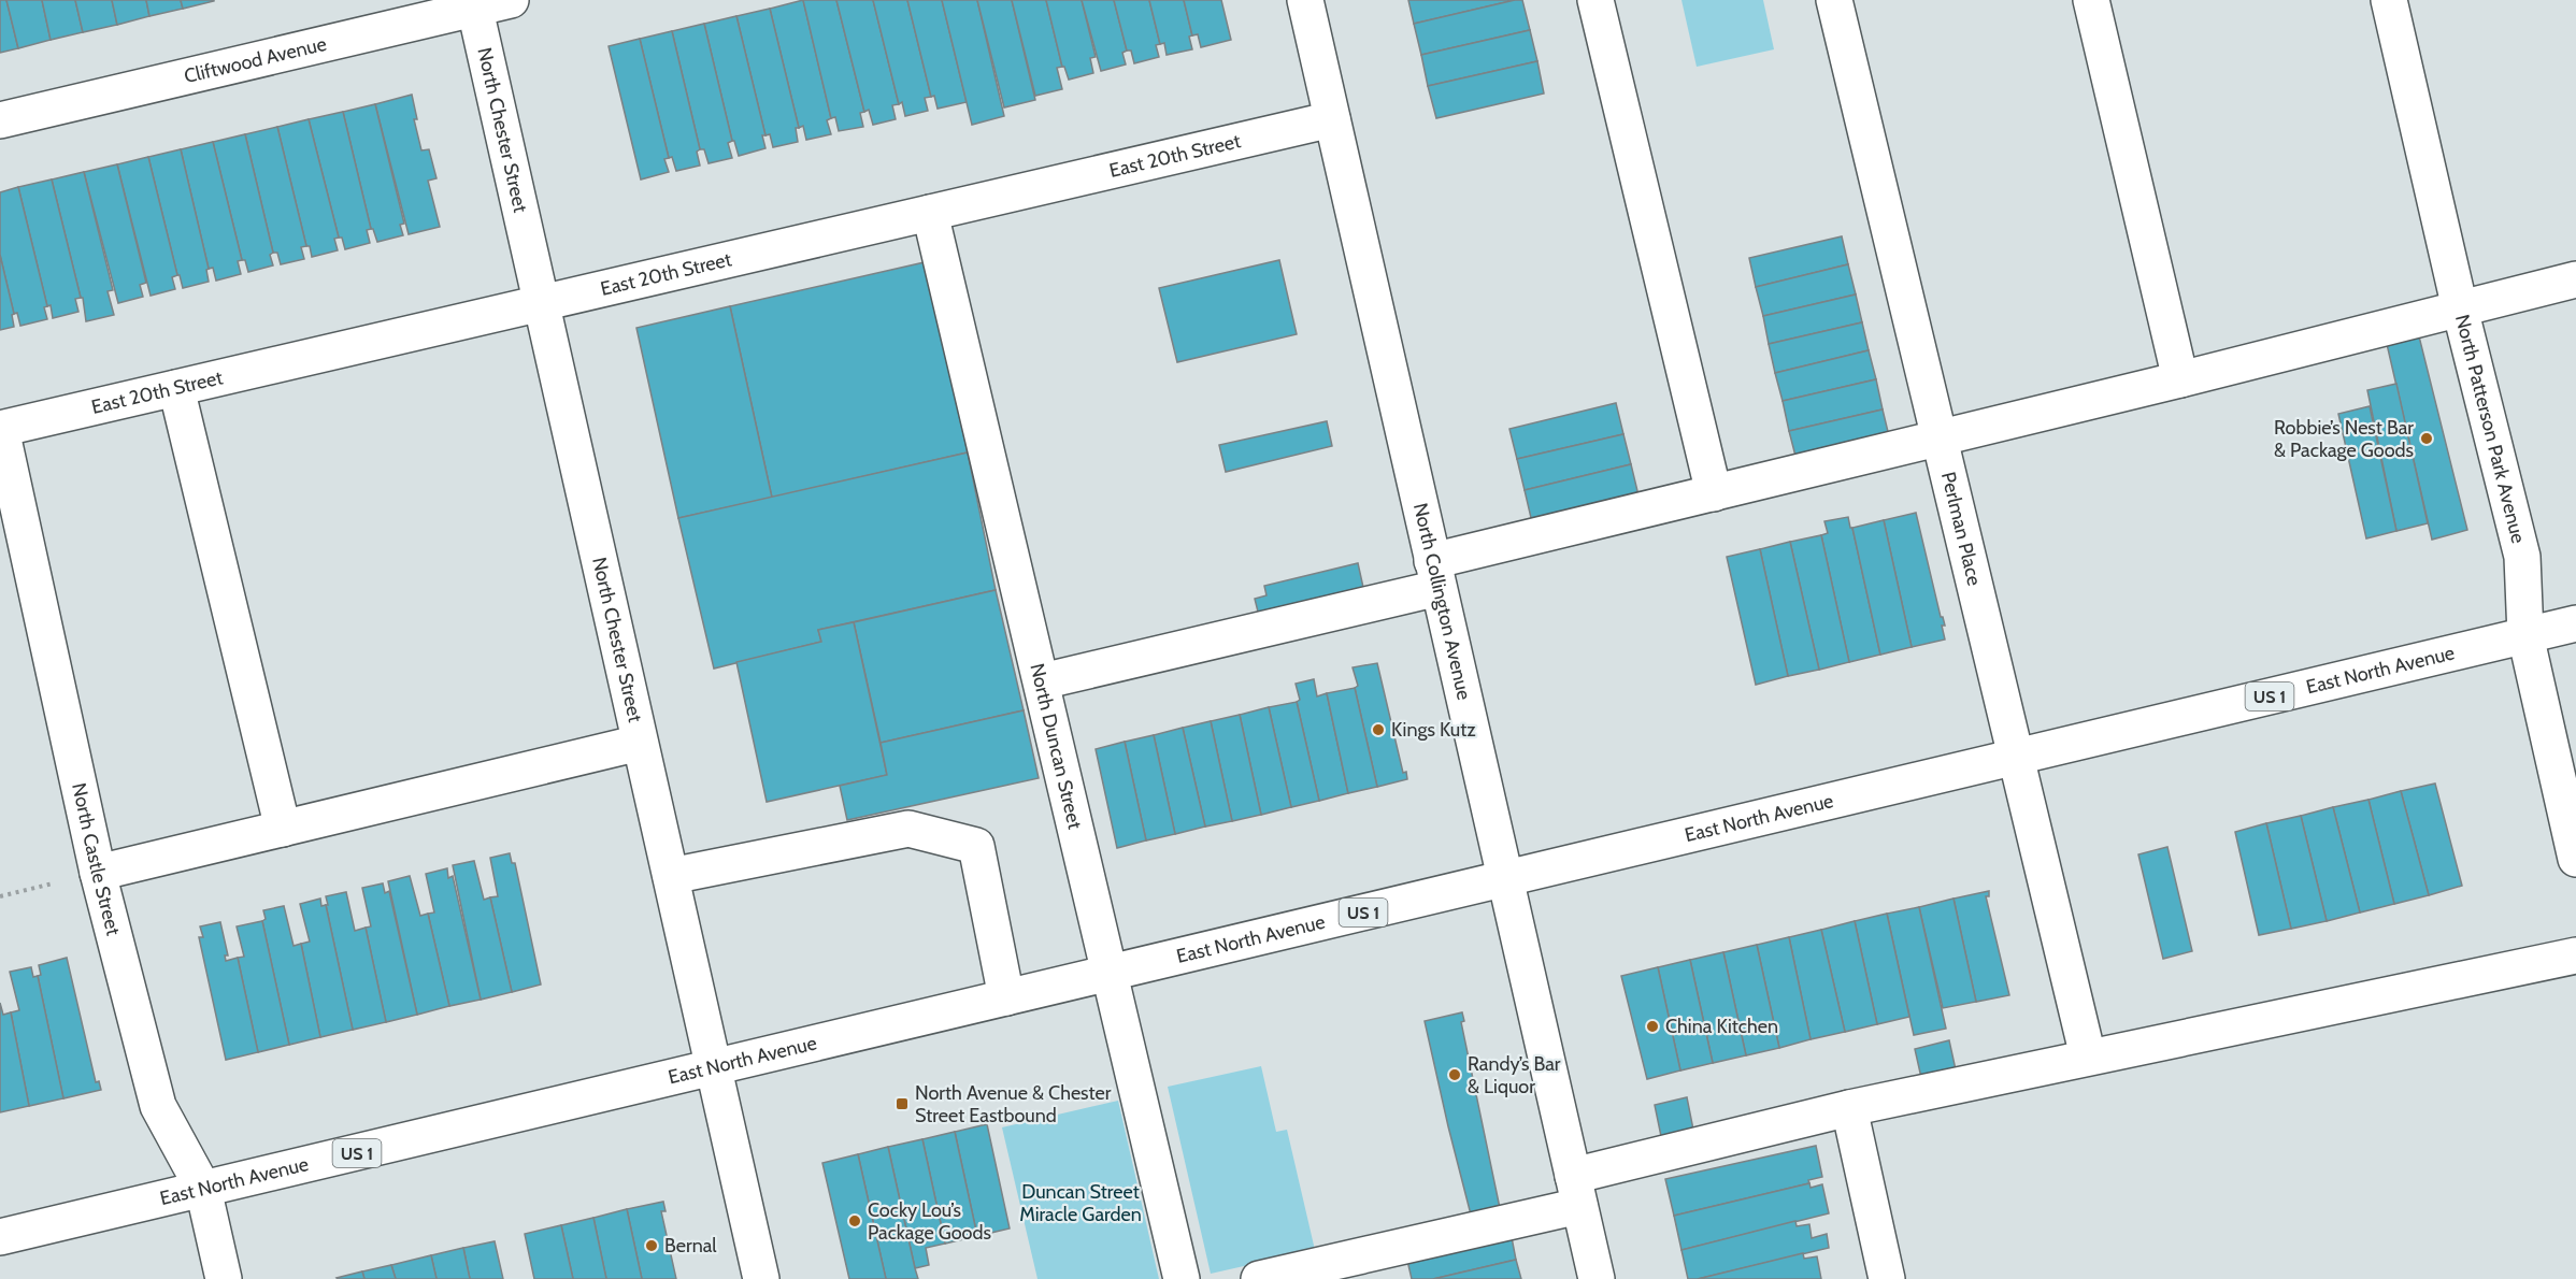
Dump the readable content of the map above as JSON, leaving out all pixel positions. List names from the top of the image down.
{
  "streets": {
    "street": [
      "Cliftwood Avenue",
      "North Chester Street",
      "East 20th Street",
      "North Patterson Park Avenue",
      "Perlman Place",
      "North Collington Avenue",
      "East North Avenue",
      "US 1",
      "North Duncan Street",
      "North Castle Street"
    ]
  },
  "crossings": [
    ["Cliftwood Avenue", "North Chester Street"],
    ["North Chester Street", "East 20th Street"],
    ["North Chester Street", "East North Avenue"],
    ["East 20th Street", "North Collington Avenue"],
    ["East 20th Street", "North Duncan Street"],
    ["East 20th Street", "North Castle Street"],
    ["North Patterson Park Avenue", "East North Avenue"],
    ["Perlman Place", "East North Avenue"],
    ["North Collington Avenue", "East North Avenue"],
    ["East North Avenue", "North Duncan Street"],
    ["East North Avenue", "North Castle Street"]
  ],
  "parks": ["Duncan Street Miracle Garden"],
  "places": {
    "other": [
      "Robbie’s Nest Bar & Package Goods",
      "Kings Kutz",
      "China Kitchen",
      "Randy’s Bar & Liquor",
      "Cocky Lou’s Package Goods",
      "Bernal"
    ],
    "transit": ["North Avenue & Chester Street Eastbound"]
  }
}
